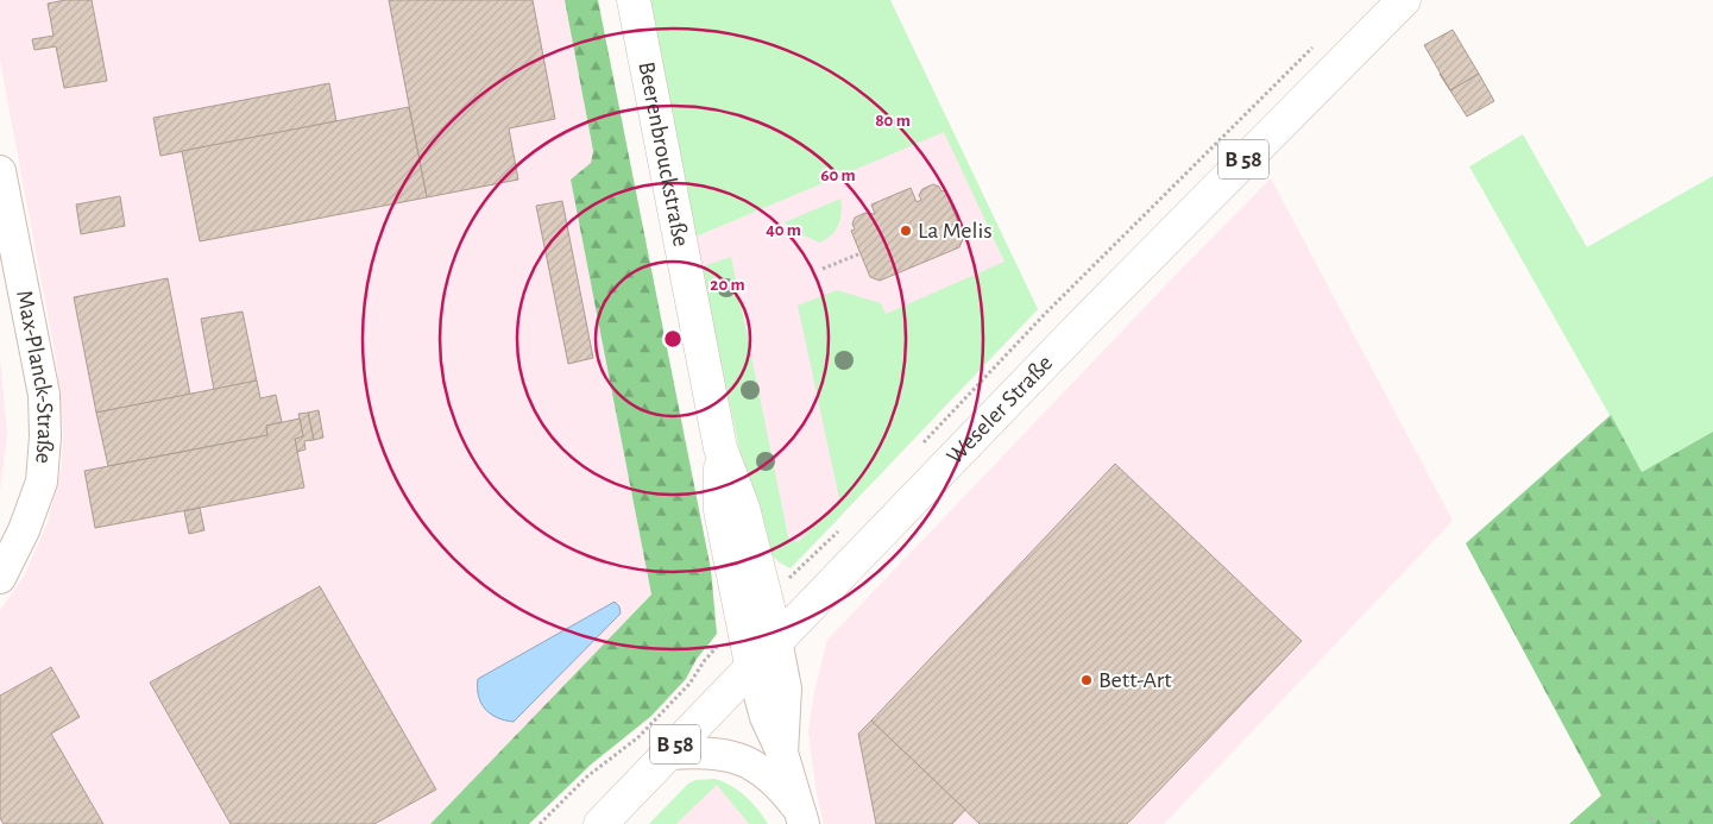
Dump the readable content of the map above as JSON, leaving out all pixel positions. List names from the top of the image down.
{
  "streets": {
    "main road": ["Beerenbrouckstraße", "B 58", "Weseler Straße"],
    "street": ["Max-Planck-Straße"]
  },
  "crossings": [
    ["Beerenbrouckstraße", "Weseler Straße"]
  ],
  "places": ["La Melis", "Bett-Art"],
  "rings": [
    "80 m",
    "60 m",
    "40 m",
    "20 m"
  ]
}
